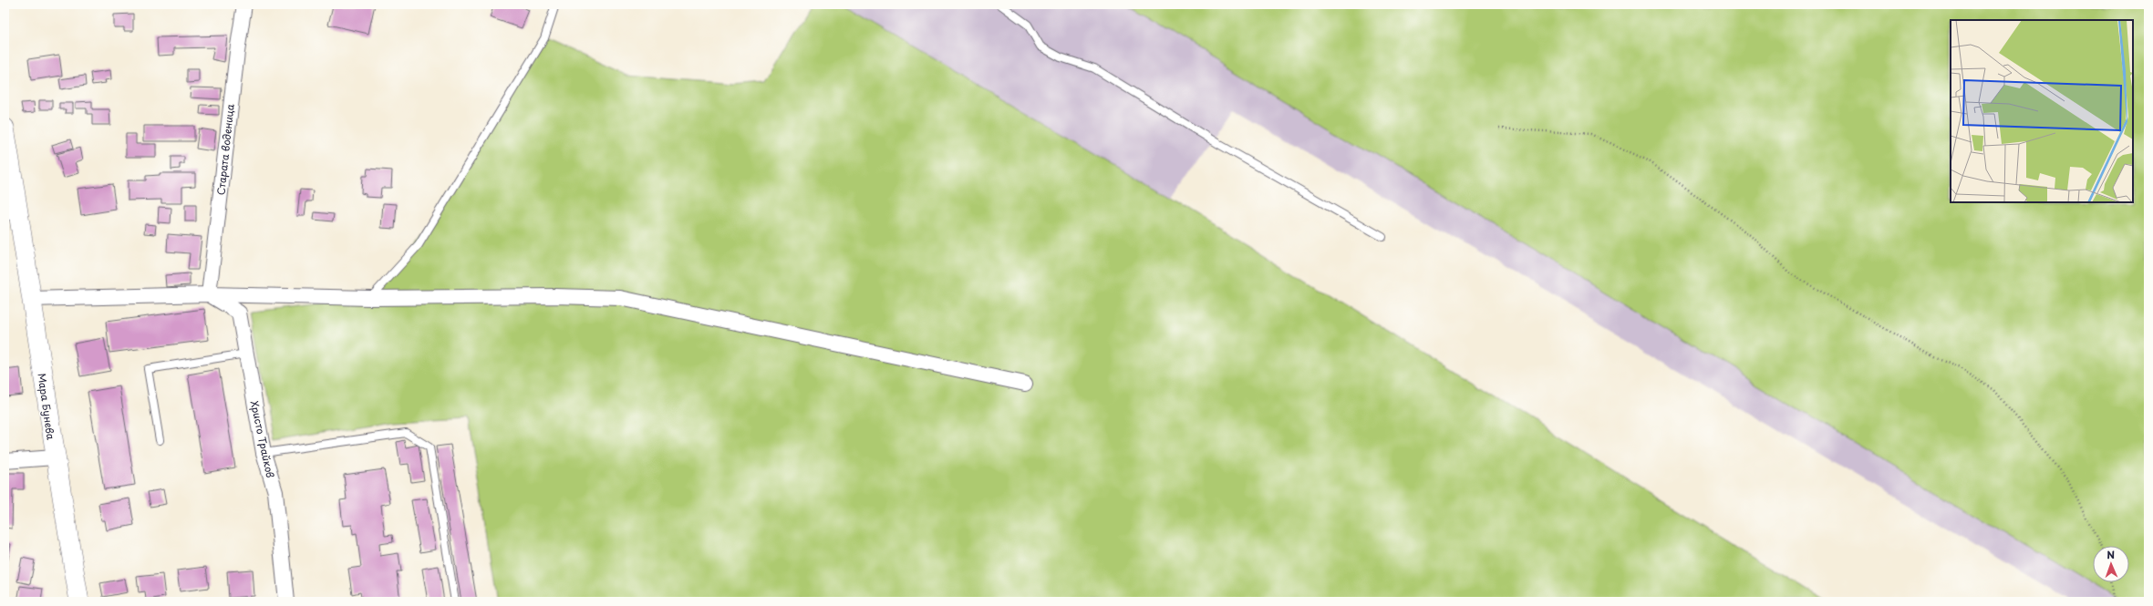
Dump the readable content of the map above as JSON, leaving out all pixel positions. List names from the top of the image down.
{
  "streets": {
    "street": ["Старата воденица", "Мара Бунева", "Христо Трайков"]
  },
  "crossings": [
    ["Старата воденица", "Христо Трайков"]
  ],
  "north": "top"
}
